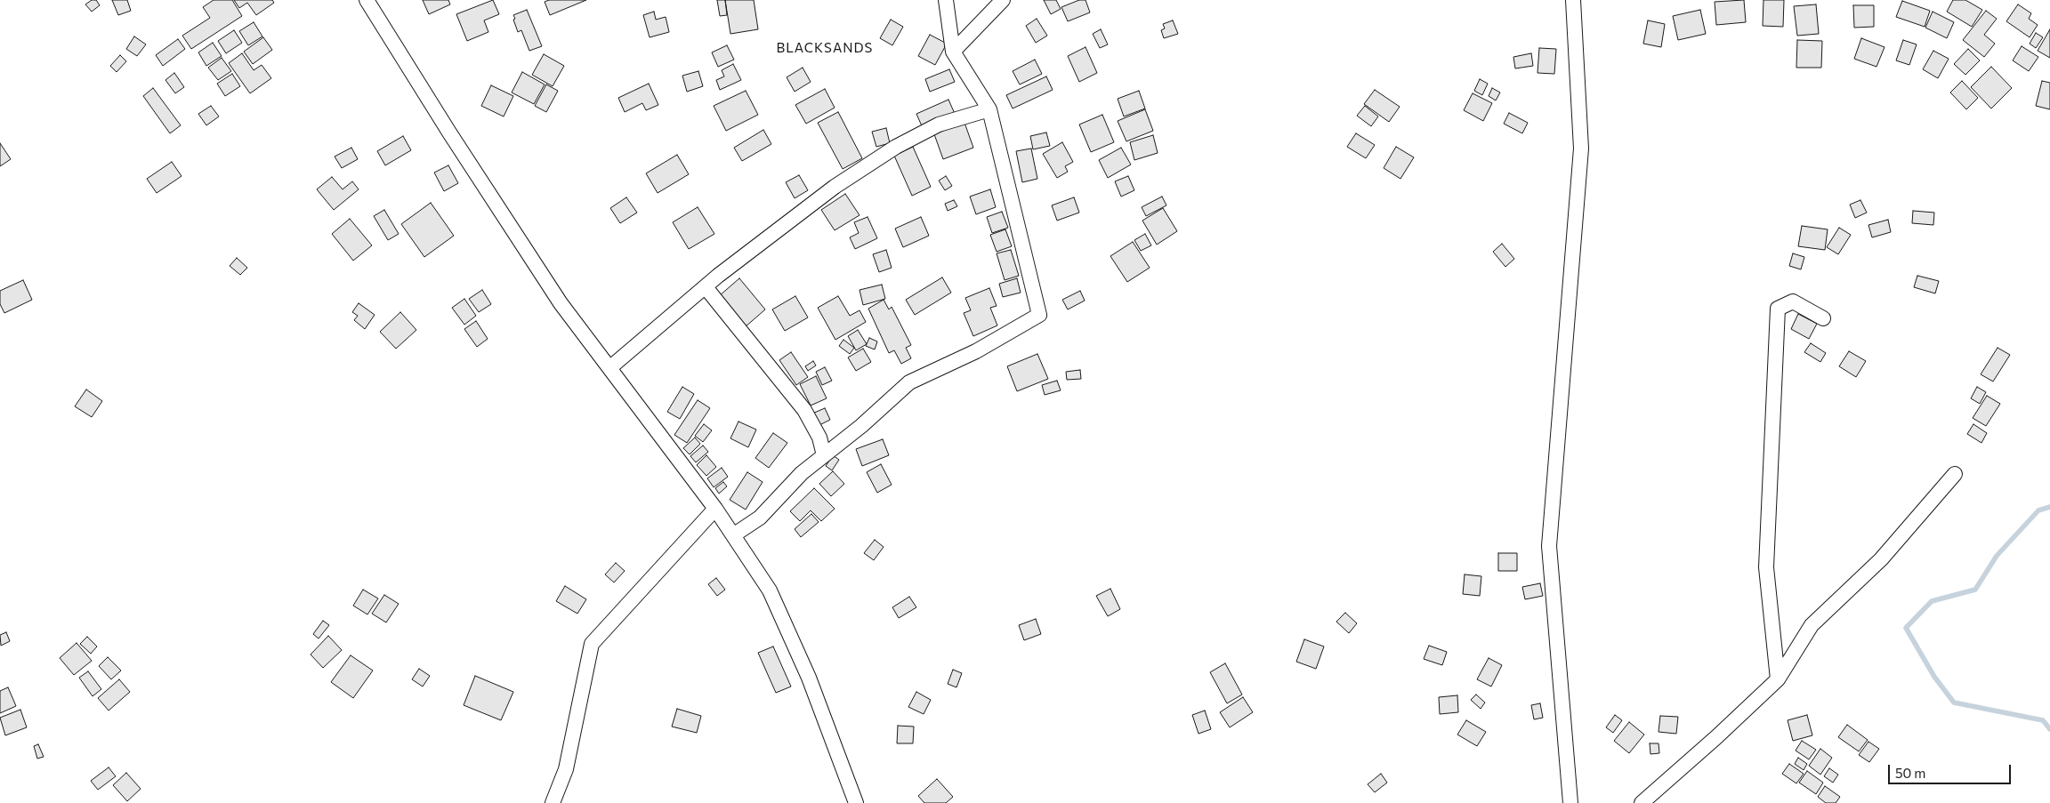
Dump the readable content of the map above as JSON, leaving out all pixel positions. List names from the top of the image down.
{
  "districts": ["BLACKSANDS"],
  "scale_bar": "50 m"
}
